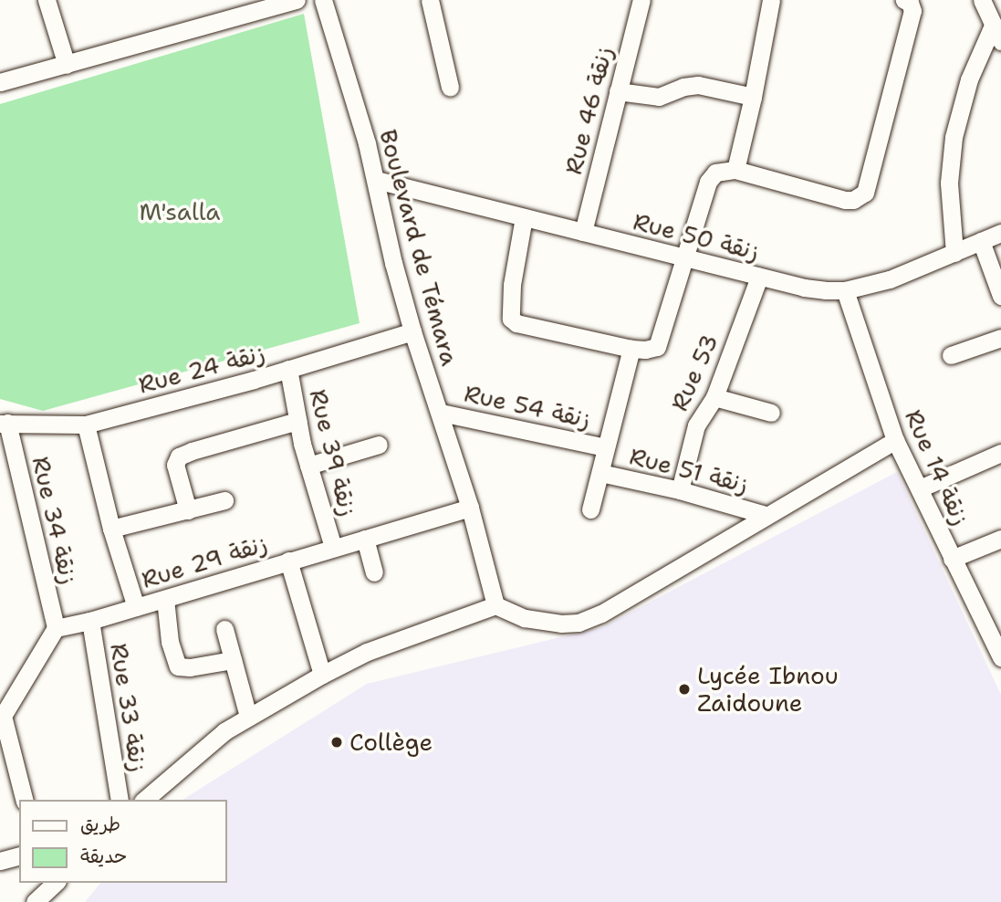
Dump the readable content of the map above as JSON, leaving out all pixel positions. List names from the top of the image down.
{
  "streets": {
    "street": [
      "Rue 46 زنقة",
      "Rue 50 زنقة",
      "Boulevard de Témara",
      "Rue 24 زنقة",
      "Rue 53",
      "Rue 54 زنقة",
      "Rue 39 زنقة",
      "Rue 14 زنقة",
      "Rue 51 زنقة",
      "Rue 34 زنقة",
      "Rue 29 زنقة",
      "Rue 33 زنقة"
    ]
  },
  "crossings": [
    ["Rue 46 زنقة", "Rue 50 زنقة"],
    ["Rue 50 زنقة", "Boulevard de Témara"],
    ["Rue 50 زنقة", "Rue 53"],
    ["Rue 50 زنقة", "Rue 14 زنقة"],
    ["Boulevard de Témara", "Rue 24 زنقة"],
    ["Boulevard de Témara", "Rue 54 زنقة"],
    ["Boulevard de Témara", "Rue 29 زنقة"],
    ["Rue 24 زنقة", "Rue 39 زنقة"],
    ["Rue 24 زنقة", "Rue 34 زنقة"],
    ["Rue 53", "Rue 51 زنقة"],
    ["Rue 39 زنقة", "Rue 29 زنقة"],
    ["Rue 34 زنقة", "Rue 29 زنقة"],
    ["Rue 29 زنقة", "Rue 33 زنقة"]
  ],
  "parks": ["M'salla"],
  "places": ["Lycée Ibnou Zaidoune", "Collège"],
  "legend": ["طريق", "حديقة"]
}
